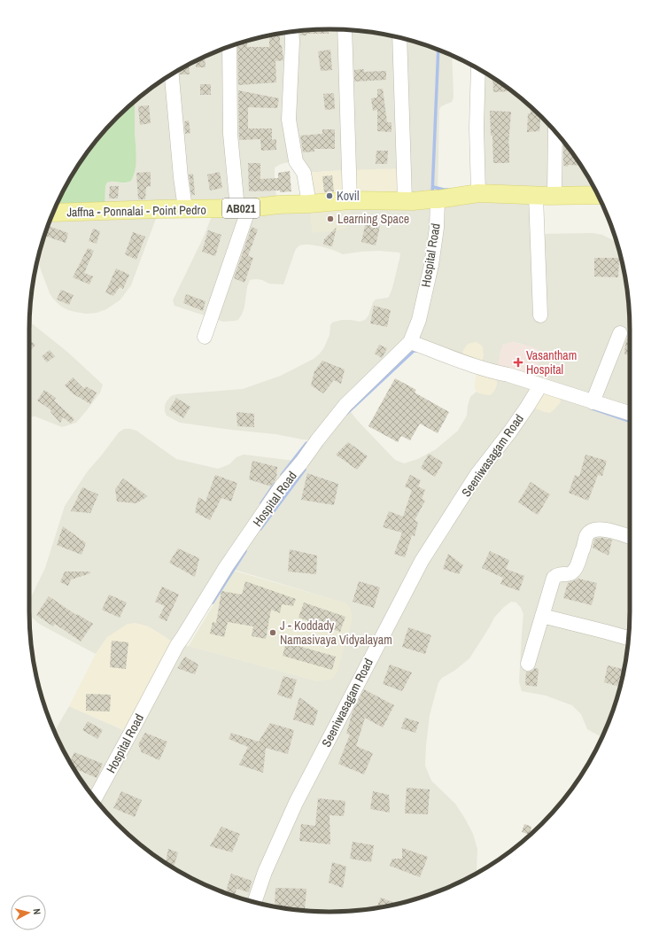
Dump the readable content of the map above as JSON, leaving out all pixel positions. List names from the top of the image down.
{
  "streets": {
    "main road": ["AB021", "Jaffna - Ponnalai - Point Pedro"],
    "street": ["Hospital Road", "Seeniwasagam Road"]
  },
  "crossings": [
    ["Jaffna - Ponnalai - Point Pedro", "Hospital Road"]
  ],
  "places": {
    "other": ["Kovil", "Learning Space", "J - Koddady Namasivaya Vidyalayam"],
    "health": ["Vasantham Hospital"]
  },
  "north": "right"
}
